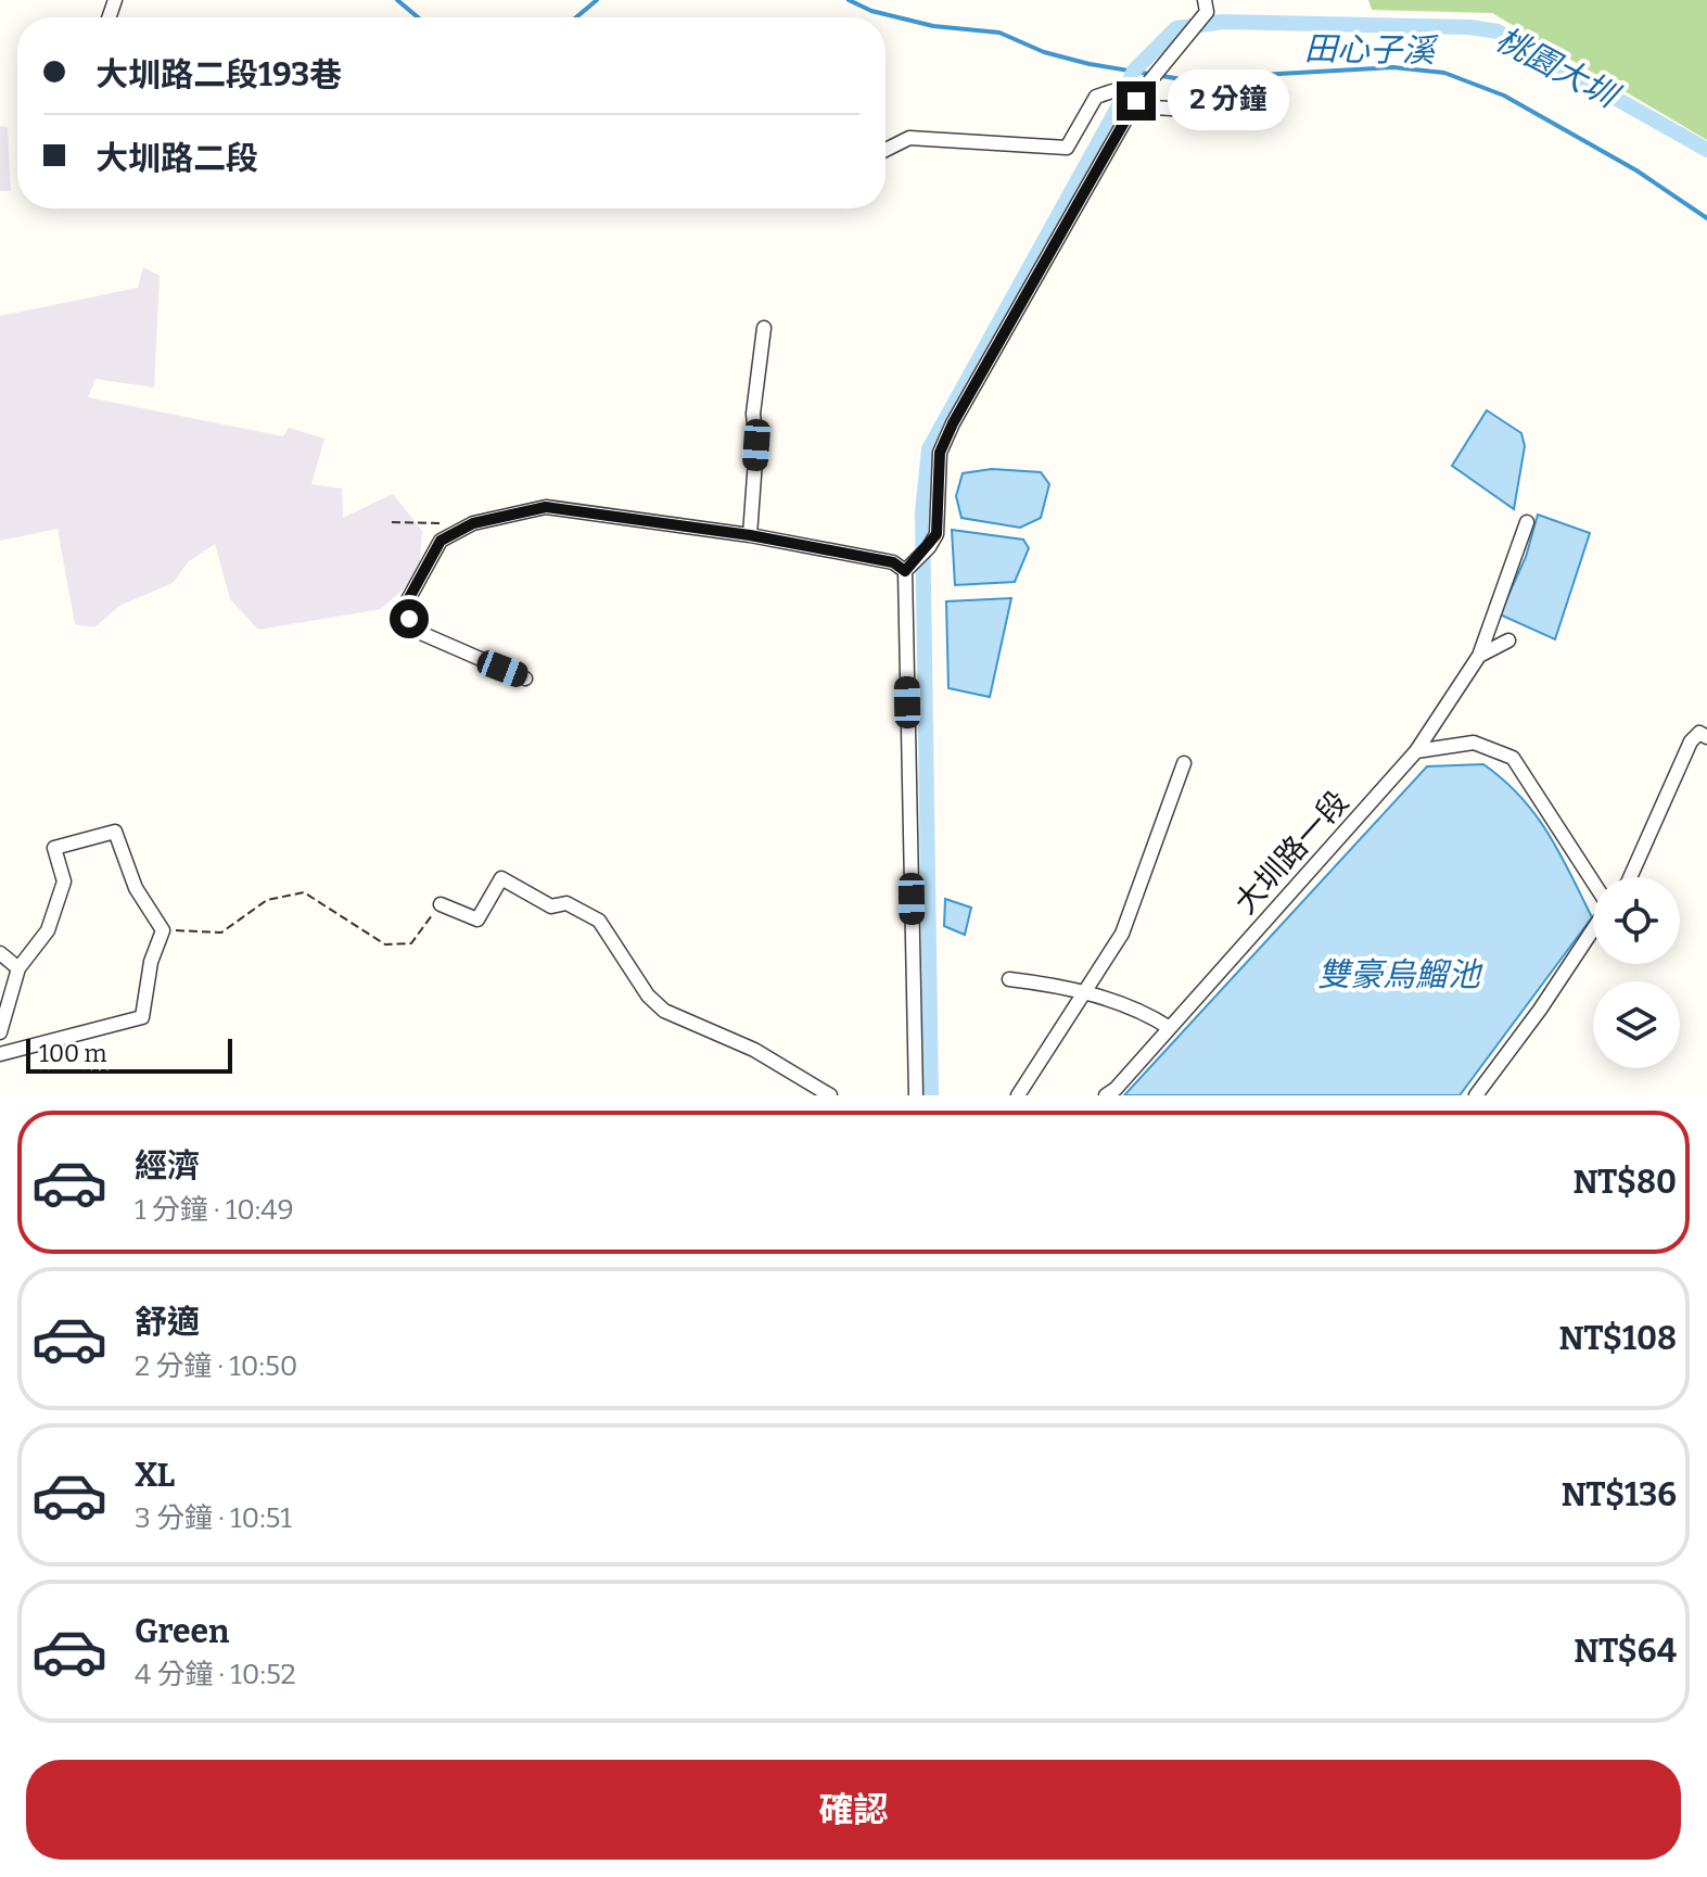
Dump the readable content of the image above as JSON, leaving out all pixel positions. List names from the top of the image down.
{
  "streets": {
    "street": ["大圳路一段"]
  },
  "water": ["田心子溪", "桃園大圳", "雙豪烏鰡池"],
  "scale_bar": "100 m",
  "page": {
    "banner": ["大圳路二段193巷", "大圳路二段"],
    "bubble": "2 分鐘",
    "scale": "100 m",
    "list": [
      {
        "name": "經濟",
        "note": "1 分鐘 · 10:49",
        "value": "NT$80"
      },
      {
        "name": "舒適",
        "note": "2 分鐘 · 10:50",
        "value": "NT$108"
      },
      {
        "name": "XL",
        "note": "3 分鐘 · 10:51",
        "value": "NT$136"
      },
      {
        "name": "Green",
        "note": "4 分鐘 · 10:52",
        "value": "NT$64"
      }
    ],
    "buttons": "確認"
  }
}
